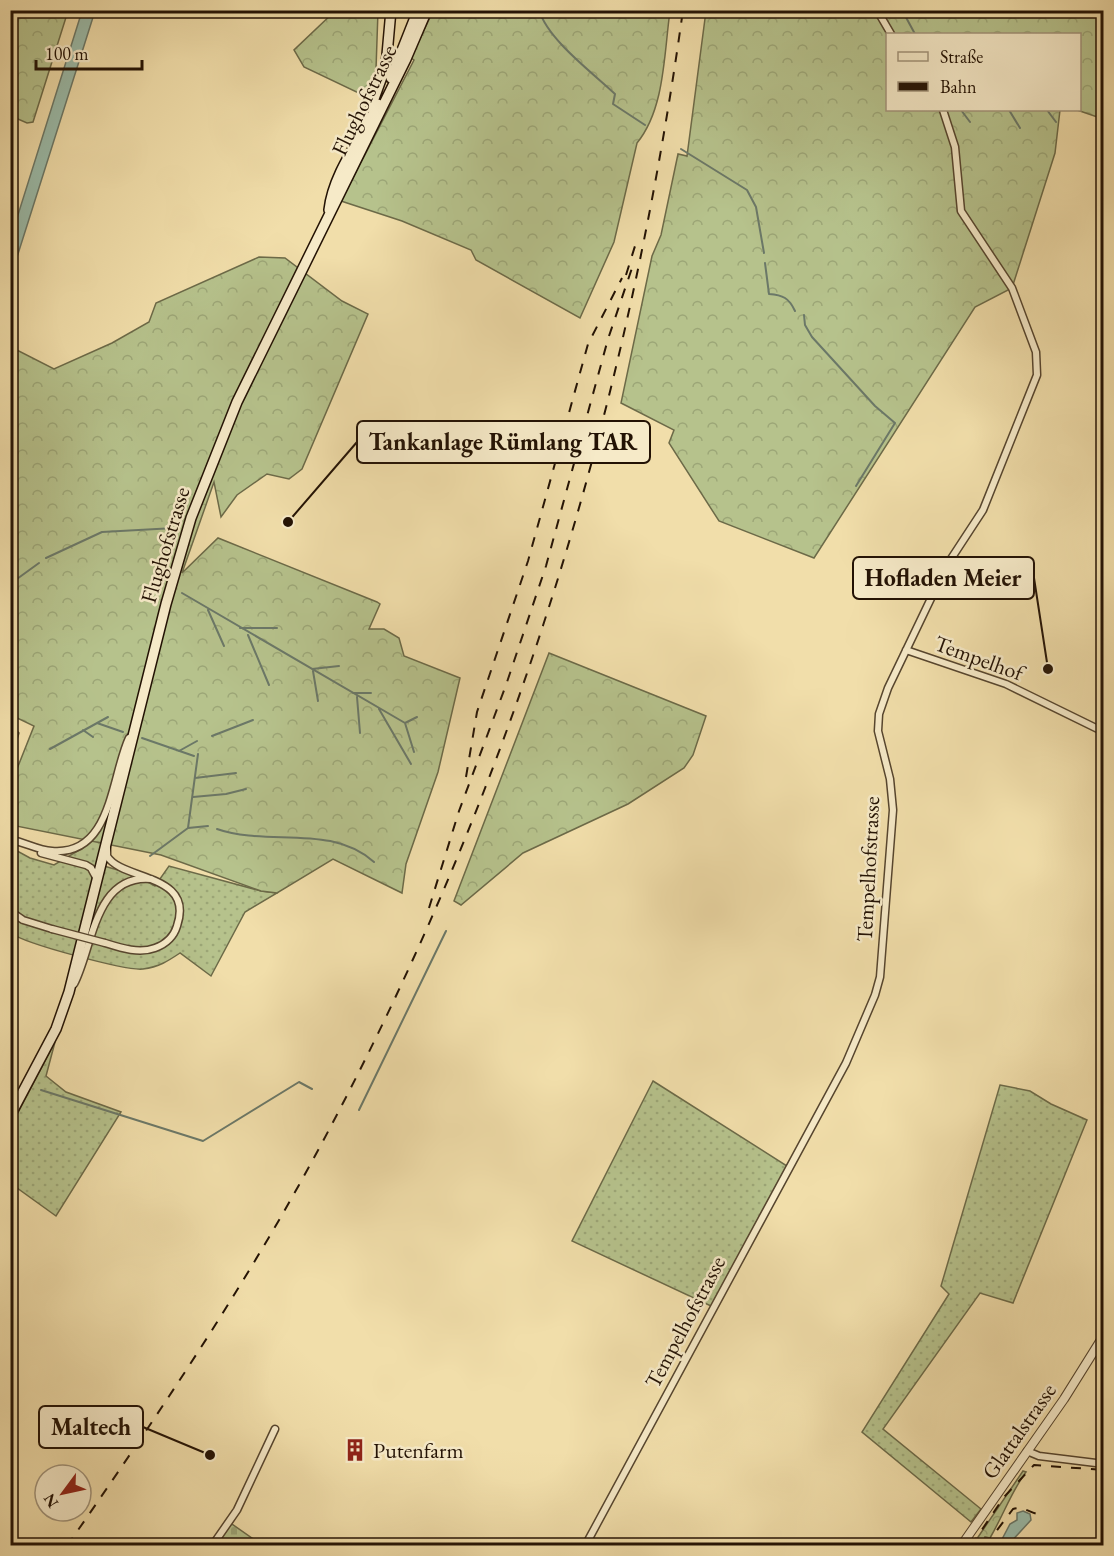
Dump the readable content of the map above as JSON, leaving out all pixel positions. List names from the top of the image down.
{
  "streets": {
    "main road": ["Flughofstrasse"],
    "street": ["Tempelhof", "Tempelhofstrasse", "Glattalstrasse"]
  },
  "crossings": [
    ["Tempelhof", "Tempelhofstrasse"]
  ],
  "places": {
    "other": ["Tankanlage Rümlang TAR", "Hofladen Meier", "Maltech"],
    "building": ["Putenfarm"]
  },
  "legend": ["Straße", "Bahn"],
  "scale_bar": "100 m",
  "north": "bottom left"
}
